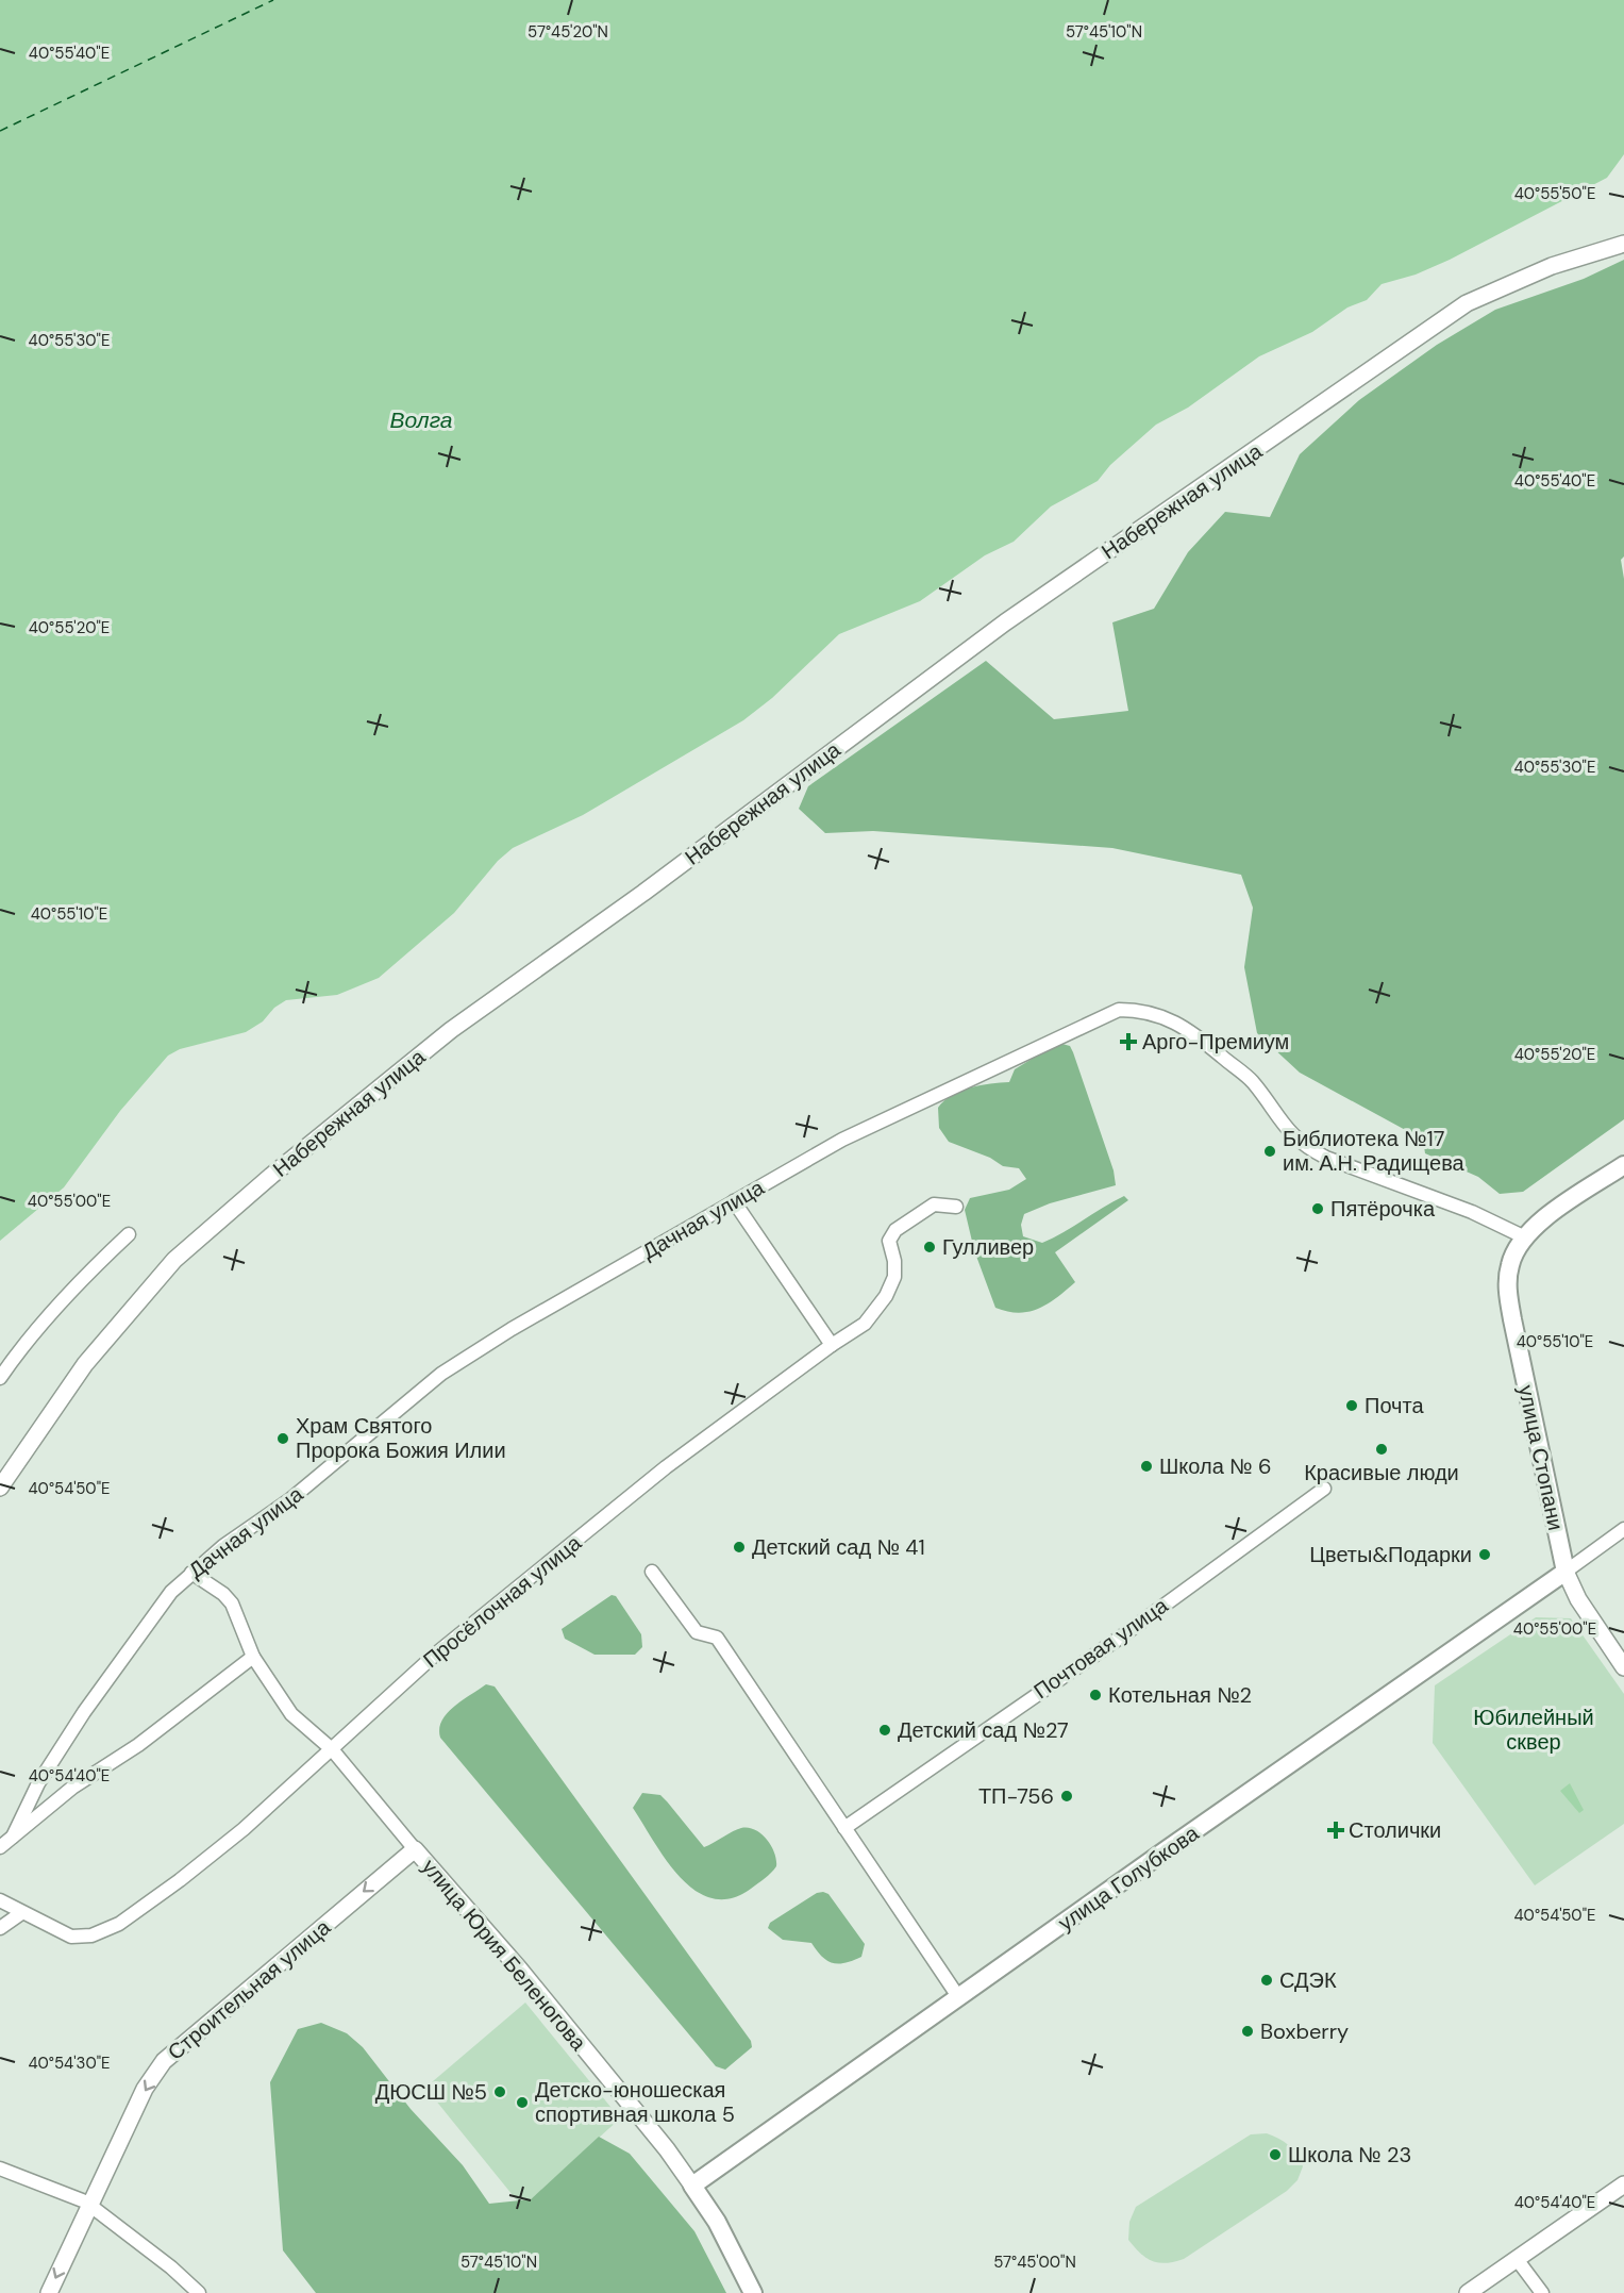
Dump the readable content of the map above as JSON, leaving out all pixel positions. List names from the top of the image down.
{
  "streets": {
    "main road": ["улица Стопани", "улица Голубкова", "улица Юрия Беленогова"],
    "street": [
      "Набережная улица",
      "Дачная улица",
      "Просёлочная улица",
      "Почтовая улица",
      "Строительная улица"
    ]
  },
  "crossings": [
    ["Дачная улица", "улица Стопани"],
    ["Дачная улица", "улица Юрия Беленогова"],
    ["улица Стопани", "улица Голубкова"],
    ["Просёлочная улица", "улица Юрия Беленогова"],
    ["улица Голубкова", "улица Юрия Беленогова"],
    ["улица Юрия Беленогова", "Строительная улица"]
  ],
  "one_way": ["Строительная улица"],
  "water": ["Волга"],
  "parks": ["Юбилейный сквер"],
  "places": {
    "health": ["Арго-Премиум", "Столички"],
    "other": [
      "Библиотека №17 им. А.Н. Радищева",
      "Пятёрочка",
      "Гулливер",
      "Почта",
      "Храм Святого Пророка Божия Илии",
      "Красивые люди",
      "Школа № 6",
      "Детский сад № 41",
      "Цветы&Подарки",
      "Котельная №2",
      "Детский сад №27",
      "ТП-756",
      "СДЭК",
      "Boxberry",
      "ДЮСШ №5",
      "Детско-юношеская спортивная школа 5",
      "Школа № 23"
    ]
  },
  "coordinates": [
    "57°45'20\"N",
    "57°45'10\"N",
    "40°55'40\"E",
    "40°55'50\"E",
    "40°55'30\"E",
    "40°55'20\"E",
    "40°55'10\"E",
    "40°55'00\"E",
    "40°54'50\"E",
    "40°54'40\"E",
    "40°54'30\"E",
    "57°45'00\"N"
  ]
}
